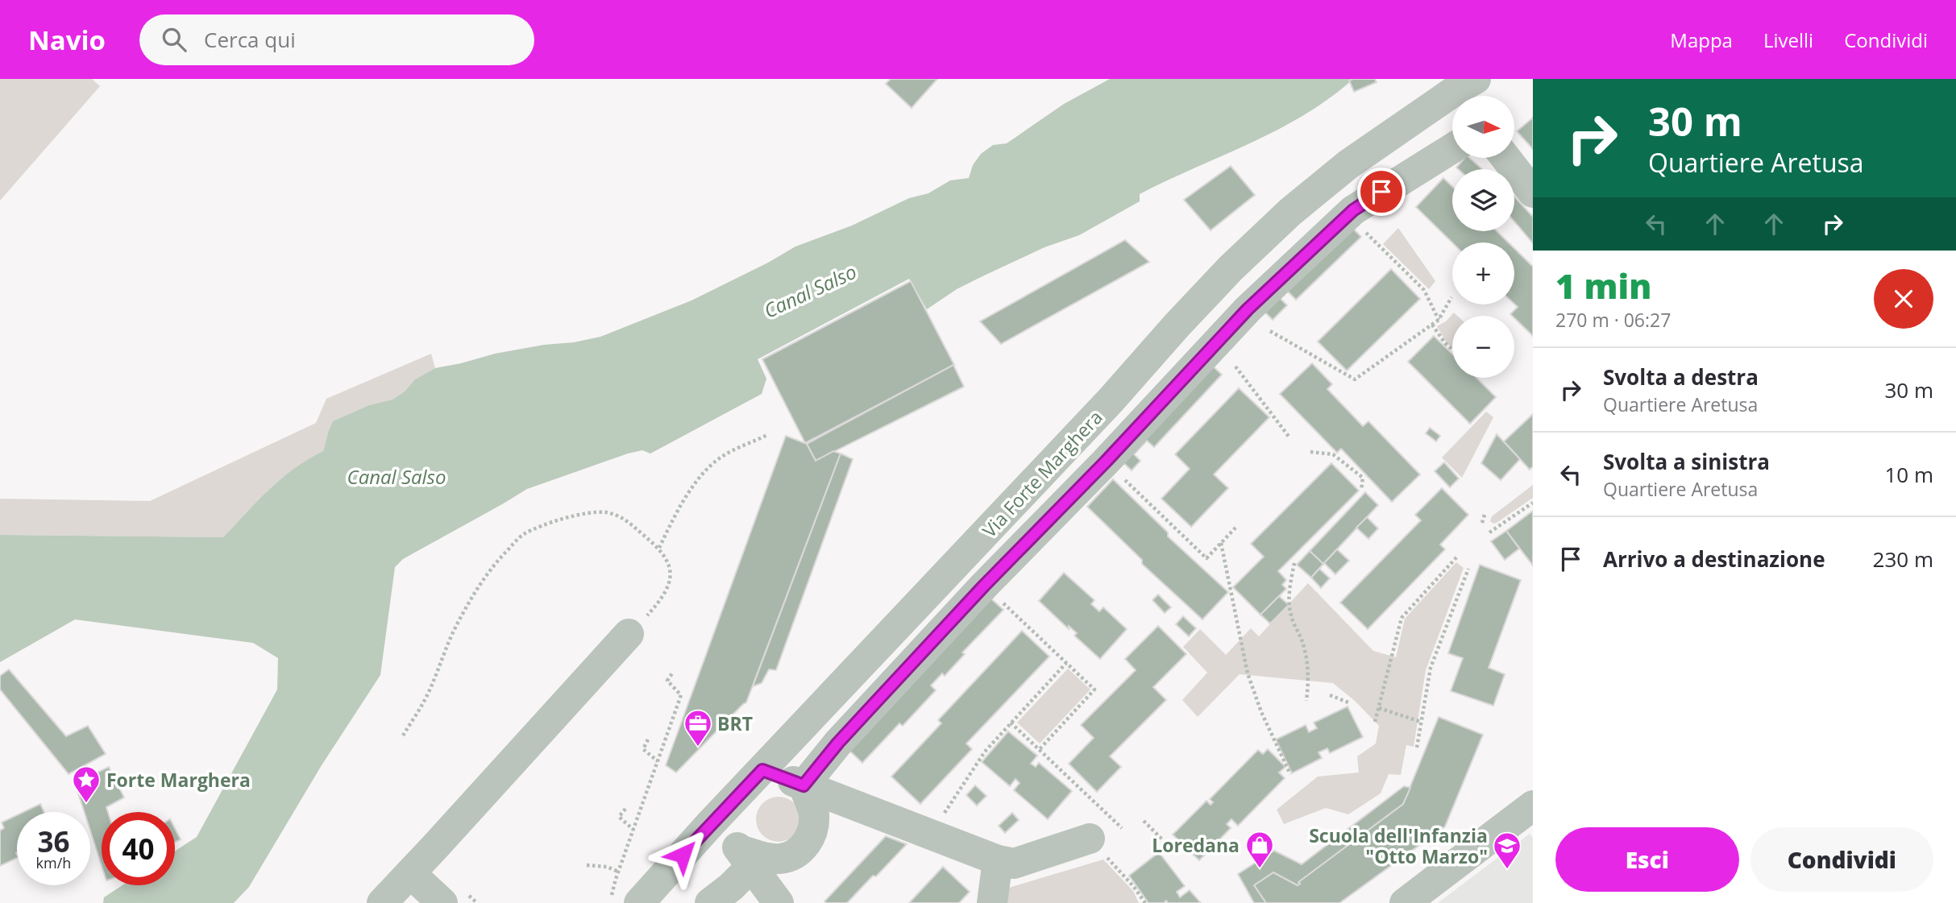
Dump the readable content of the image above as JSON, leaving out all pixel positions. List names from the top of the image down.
{
  "streets": {
    "street": ["Via Forte Marghera"]
  },
  "water": ["Canal Salso"],
  "places": {
    "office": ["BRT"],
    "place": ["Forte Marghera"],
    "shop": ["Loredana"],
    "school or university": ["Scuola dell'Infanzia \"Otto Marzo\""]
  },
  "north": "right",
  "page": {
    "header": "Navio",
    "search": "Cerca qui",
    "nav": ["Mappa", "Livelli", "Condividi"],
    "turn": ["30 m", "Quartiere Aretusa"],
    "map_buttons": ["+", "−"],
    "heading": ["1 min", "270 m · 06:27"],
    "list": [
      {
        "name": "Svolta a destra",
        "note": "Quartiere Aretusa",
        "value": "30 m"
      },
      {
        "name": "Svolta a sinistra",
        "note": "Quartiere Aretusa",
        "value": "10 m"
      },
      {
        "name": "Arrivo a destinazione",
        "value": "230 m"
      }
    ],
    "speed": "36 km/h",
    "limit": "40",
    "buttons": ["Esci", "Condividi"]
  }
}
